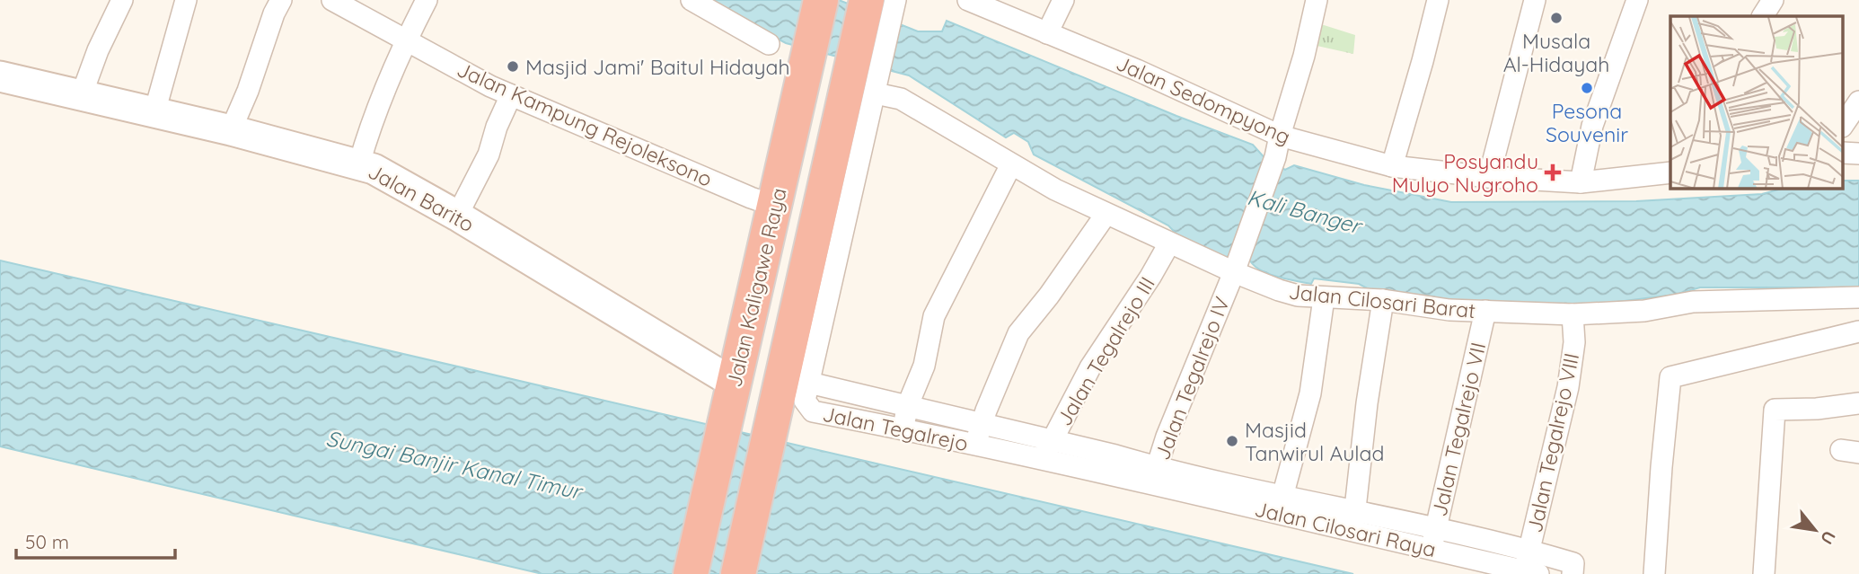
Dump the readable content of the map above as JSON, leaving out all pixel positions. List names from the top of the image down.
{
  "streets": {
    "highway": ["Jalan Kaligawe Raya"],
    "street": [
      "Jalan Sedompyong",
      "Jalan Kampung Rejoleksono",
      "Jalan Barito",
      "Jalan Cilosari Barat",
      "Jalan Tegalrejo III",
      "Jalan Tegalrejo IV",
      "Jalan Tegalrejo",
      "Jalan Tegalrejo VII",
      "Jalan Tegalrejo VIII",
      "Jalan Cilosari Raya"
    ]
  },
  "crossings": [
    ["Jalan Sedompyong", "Jalan Tegalrejo IV"],
    ["Jalan Kampung Rejoleksono", "Jalan Kaligawe Raya"],
    ["Jalan Barito", "Jalan Kaligawe Raya"],
    ["Jalan Cilosari Barat", "Jalan Tegalrejo III"],
    ["Jalan Cilosari Barat", "Jalan Tegalrejo IV"],
    ["Jalan Cilosari Barat", "Jalan Tegalrejo"],
    ["Jalan Cilosari Barat", "Jalan Tegalrejo VII"],
    ["Jalan Cilosari Barat", "Jalan Tegalrejo VIII"],
    ["Jalan Tegalrejo III", "Jalan Tegalrejo"],
    ["Jalan Tegalrejo IV", "Jalan Tegalrejo"],
    ["Jalan Tegalrejo IV", "Jalan Cilosari Raya"],
    ["Jalan Tegalrejo", "Jalan Cilosari Raya"],
    ["Jalan Tegalrejo VII", "Jalan Cilosari Raya"],
    ["Jalan Tegalrejo VIII", "Jalan Cilosari Raya"]
  ],
  "water": ["Kali Banger", "Sungai Banjir Kanal Timur"],
  "places": {
    "other": [
      "Musala Al-Hidayah",
      "Masjid Jami' Baitul Hidayah",
      "Pesona Souvenir",
      "Masjid Tanwirul Aulad"
    ],
    "health": ["Posyandu Mulyo Nugroho"]
  },
  "scale_bar": "50 m",
  "north": "bottom right"
}
